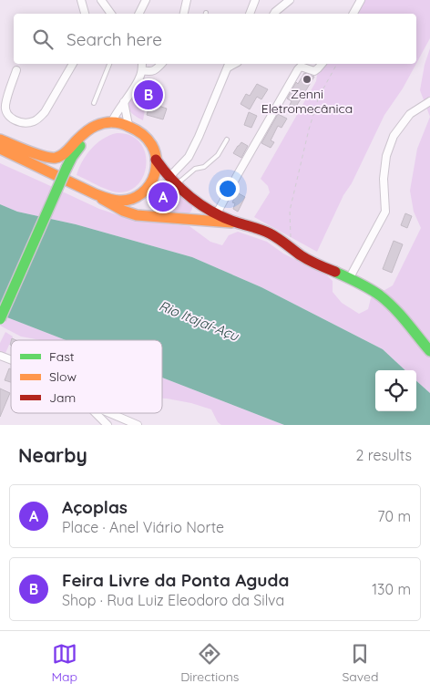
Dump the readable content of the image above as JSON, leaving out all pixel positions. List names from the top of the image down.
{
  "water": ["Rio Itajaí-Açu"],
  "places": ["Zenni Eletromecânica"],
  "legend": ["Fast", "Slow", "Jam"],
  "page": {
    "search": "Search here",
    "pins": ["B", "A"],
    "heading": ["Nearby", "2 results"],
    "list": [
      {
        "mark": "A",
        "name": "Açoplas",
        "note": "Place · Anel Viário Norte",
        "value": "70 m"
      },
      {
        "mark": "B",
        "name": "Feira Livre da Ponta Aguda",
        "note": "Shop · Rua Luiz Eleodoro da Silva",
        "value": "130 m"
      }
    ],
    "nav": ["Map", "Directions", "Saved"]
  }
}
